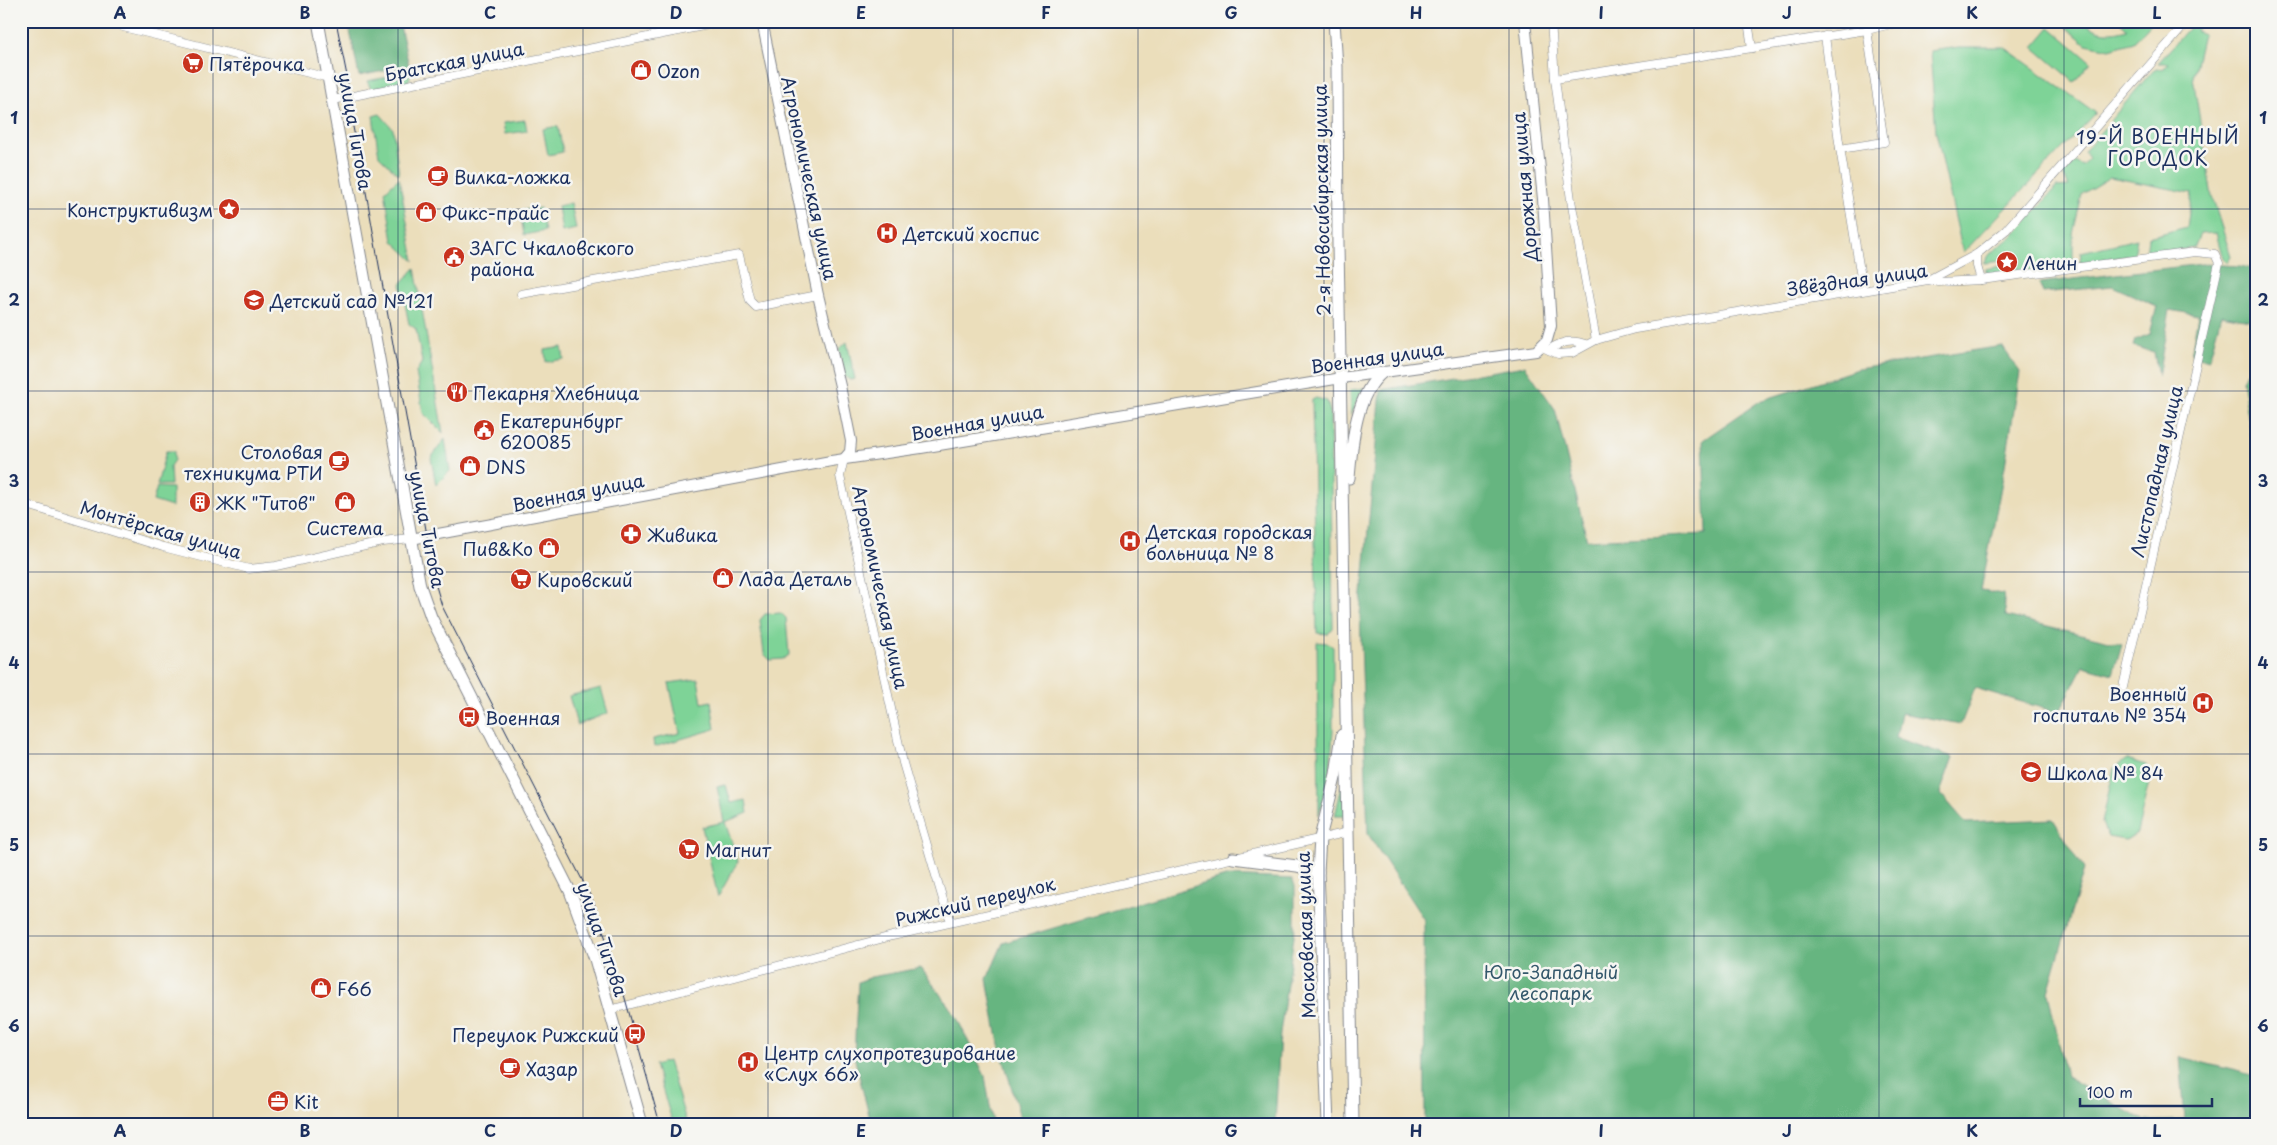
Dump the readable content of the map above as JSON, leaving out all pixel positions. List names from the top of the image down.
{
  "streets": {
    "main road": ["улица Титова", "2-я Новосибирская улица", "Московская улица"],
    "street": [
      "Братская улица",
      "Агрономическая улица",
      "Дорожная улица",
      "Звёздная улица",
      "Военная улица",
      "Листопадная улица",
      "Монтёрская улица",
      "Рижский переулок"
    ]
  },
  "crossings": [
    ["Братская улица", "улица Титова"],
    ["улица Титова", "Военная улица"],
    ["улица Титова", "Монтёрская улица"],
    ["улица Титова", "Рижский переулок"],
    ["Агрономическая улица", "Военная улица"],
    ["Агрономическая улица", "Рижский переулок"],
    ["Дорожная улица", "Военная улица"],
    ["2-я Новосибирская улица", "Военная улица"],
    ["2-я Новосибирская улица", "Московская улица"],
    ["Звёздная улица", "Военная улица"],
    ["Звёздная улица", "Листопадная улица"],
    ["Военная улица", "Монтёрская улица"],
    ["Военная улица", "Московская улица"],
    ["Рижский переулок", "Московская улица"]
  ],
  "districts": ["19-Й ВОЕННЫЙ ГОРОДОК"],
  "parks": ["Юго-Западный лесопарк"],
  "places": {
    "supermarket": ["Пятёрочка", "Кировский", "Магнит"],
    "shop": [
      "Ozon",
      "Фикс-прайс",
      "DNS",
      "Система",
      "Пив&Ко",
      "Лада Деталь",
      "F66"
    ],
    "cafe": ["Вилка-ложка", "Столовая техникума РТИ", "Хазар"],
    "place": ["Конструктивизм", "Ленин"],
    "hospital": [
      "Детский хоспис",
      "Детская городская больница № 8",
      "Военный госпиталь № 354",
      "Центр слухопротезирование «Слух 66»"
    ],
    "public building": ["ЗАГС Чкаловского района", "Екатеринбург 620085"],
    "school or university": ["Детский сад №121", "Школа № 84"],
    "restaurant": ["Пекарня Хлебница"],
    "building": ["ЖК \"Титов\""],
    "pharmacy": ["Живика"],
    "bus stop": ["Военная", "Переулок Рижский"],
    "office": ["Kit"]
  },
  "scale_bar": "100 m",
  "grid": {
    "columns": [
      "A",
      "B",
      "C",
      "D",
      "E",
      "F",
      "G",
      "H",
      "I",
      "J",
      "K",
      "L"
    ],
    "rows": [
      "1",
      "2",
      "3",
      "4",
      "5",
      "6"
    ]
  }
}
